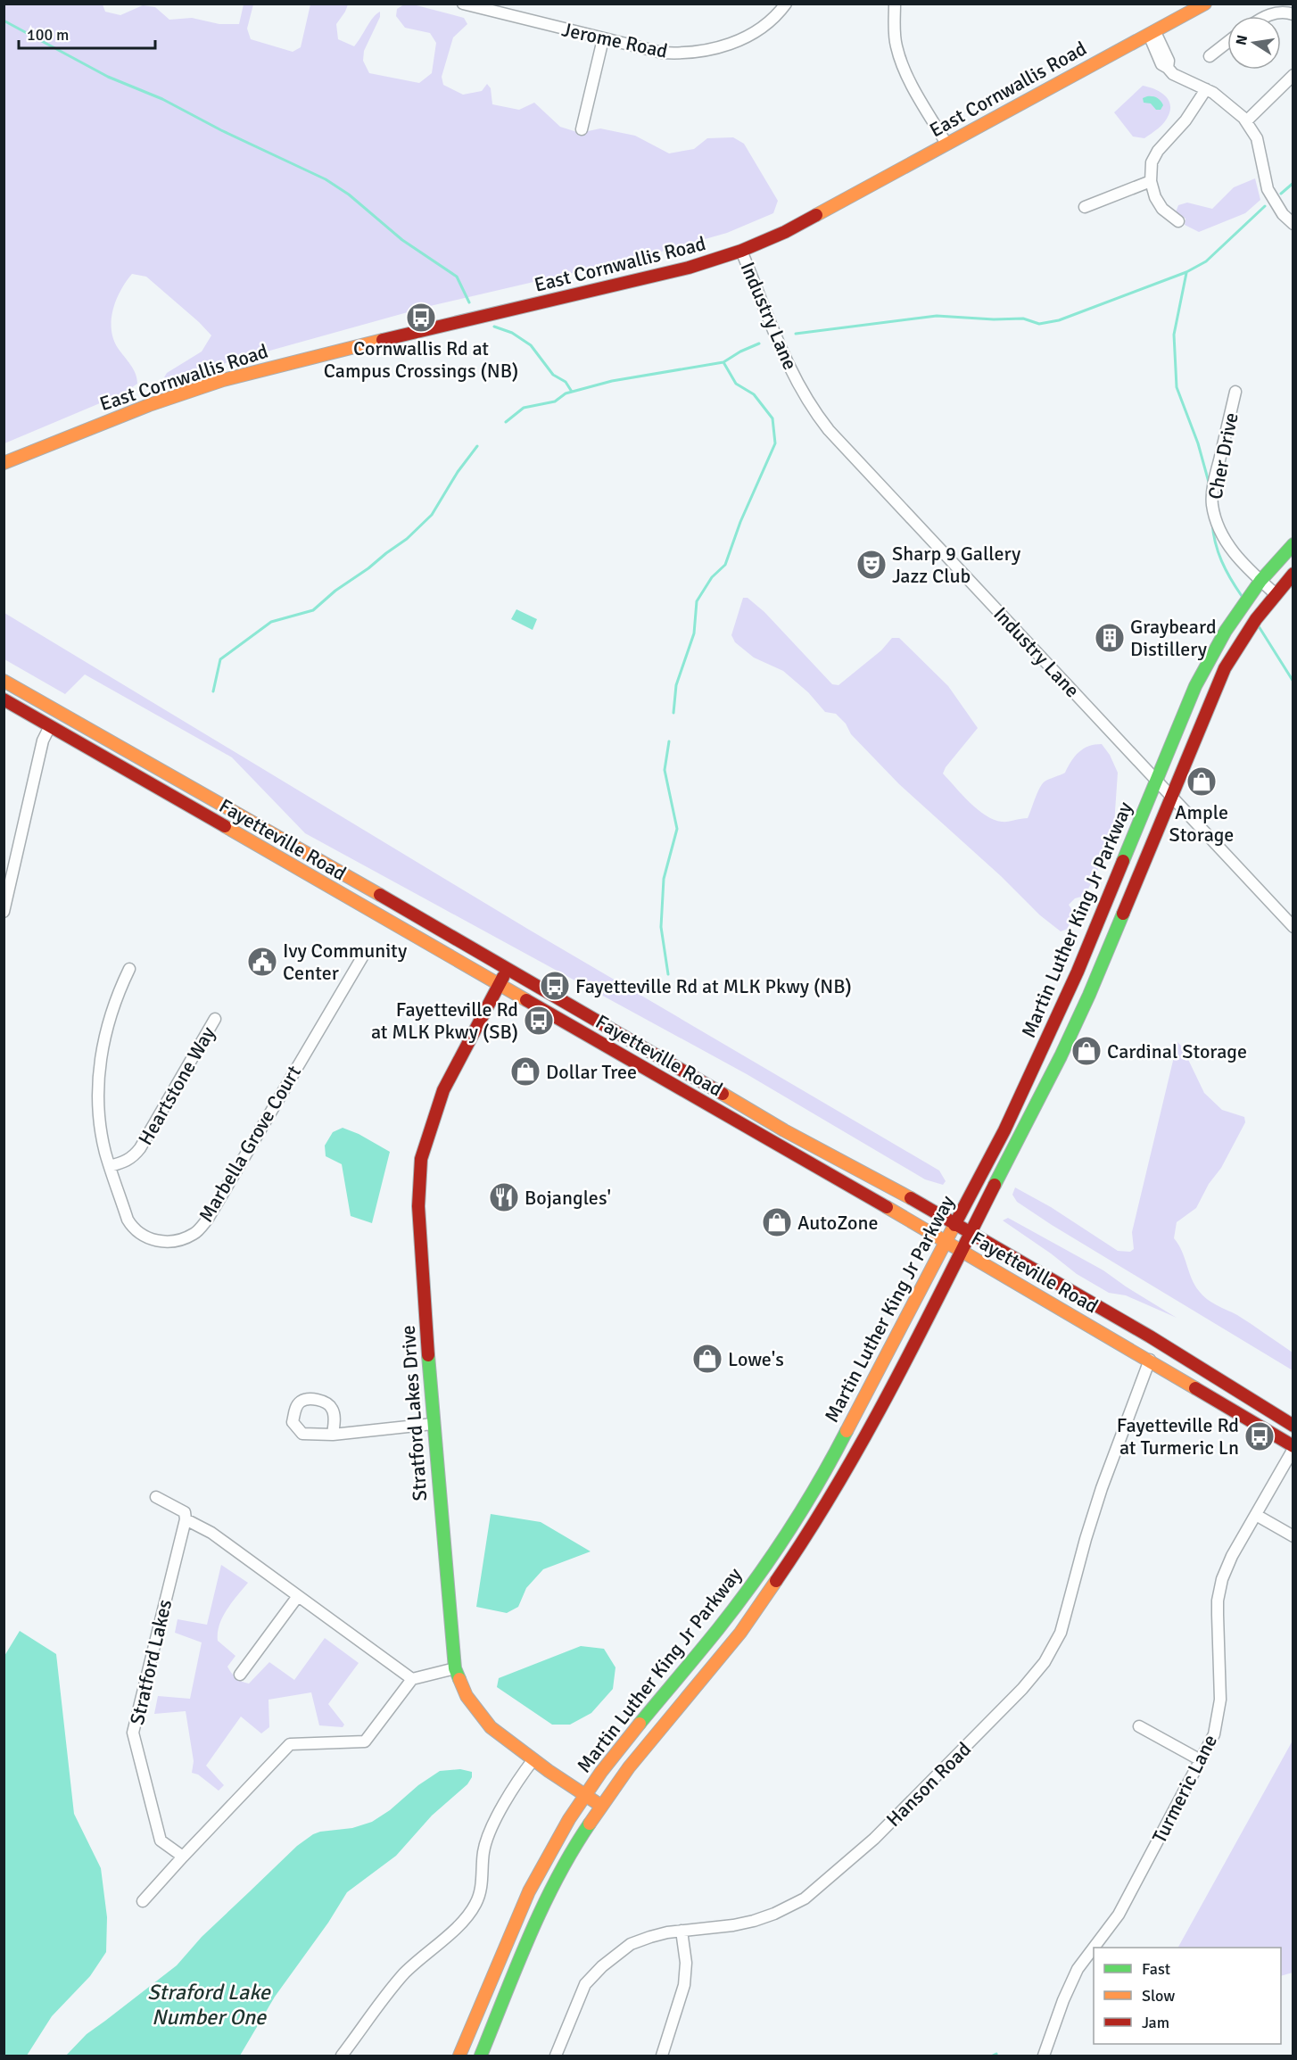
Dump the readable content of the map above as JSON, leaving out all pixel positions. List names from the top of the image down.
{
  "streets": {
    "main road": [
      "East Cornwallis Road",
      "Fayetteville Road",
      "Martin Luther King Jr Parkway",
      "Stratford Lakes Drive"
    ],
    "street": [
      "Jerome Road",
      "Industry Lane",
      "Cher Drive",
      "Heartstone Way",
      "Marbella Grove Court",
      "Stratford Lakes",
      "Hanson Road",
      "Turmeric Lane"
    ]
  },
  "crossings": [
    ["East Cornwallis Road", "Industry Lane"],
    ["Industry Lane", "Martin Luther King Jr Parkway"],
    ["Cher Drive", "Martin Luther King Jr Parkway"],
    ["Fayetteville Road", "Martin Luther King Jr Parkway"],
    ["Fayetteville Road", "Stratford Lakes Drive"],
    ["Fayetteville Road", "Hanson Road"],
    ["Fayetteville Road", "Turmeric Lane"],
    ["Martin Luther King Jr Parkway", "Stratford Lakes Drive"],
    ["Heartstone Way", "Marbella Grove Court"]
  ],
  "water": ["Straford Lake Number One"],
  "places": {
    "bus stop": [
      "Cornwallis Rd at Campus Crossings (NB)",
      "Fayetteville Rd at MLK Pkwy (NB)",
      "Fayetteville Rd at MLK Pkwy (SB)",
      "Fayetteville Rd at Turmeric Ln"
    ],
    "theatre": ["Sharp 9 Gallery Jazz Club"],
    "building": ["Graybeard Distillery"],
    "shop": [
      "Ample Storage",
      "Cardinal Storage",
      "Dollar Tree",
      "AutoZone",
      "Lowe's"
    ],
    "public building": ["Ivy Community Center"],
    "restaurant": ["Bojangles'"]
  },
  "legend": ["Fast", "Slow", "Jam"],
  "scale_bar": "100 m",
  "north": "left"
}
